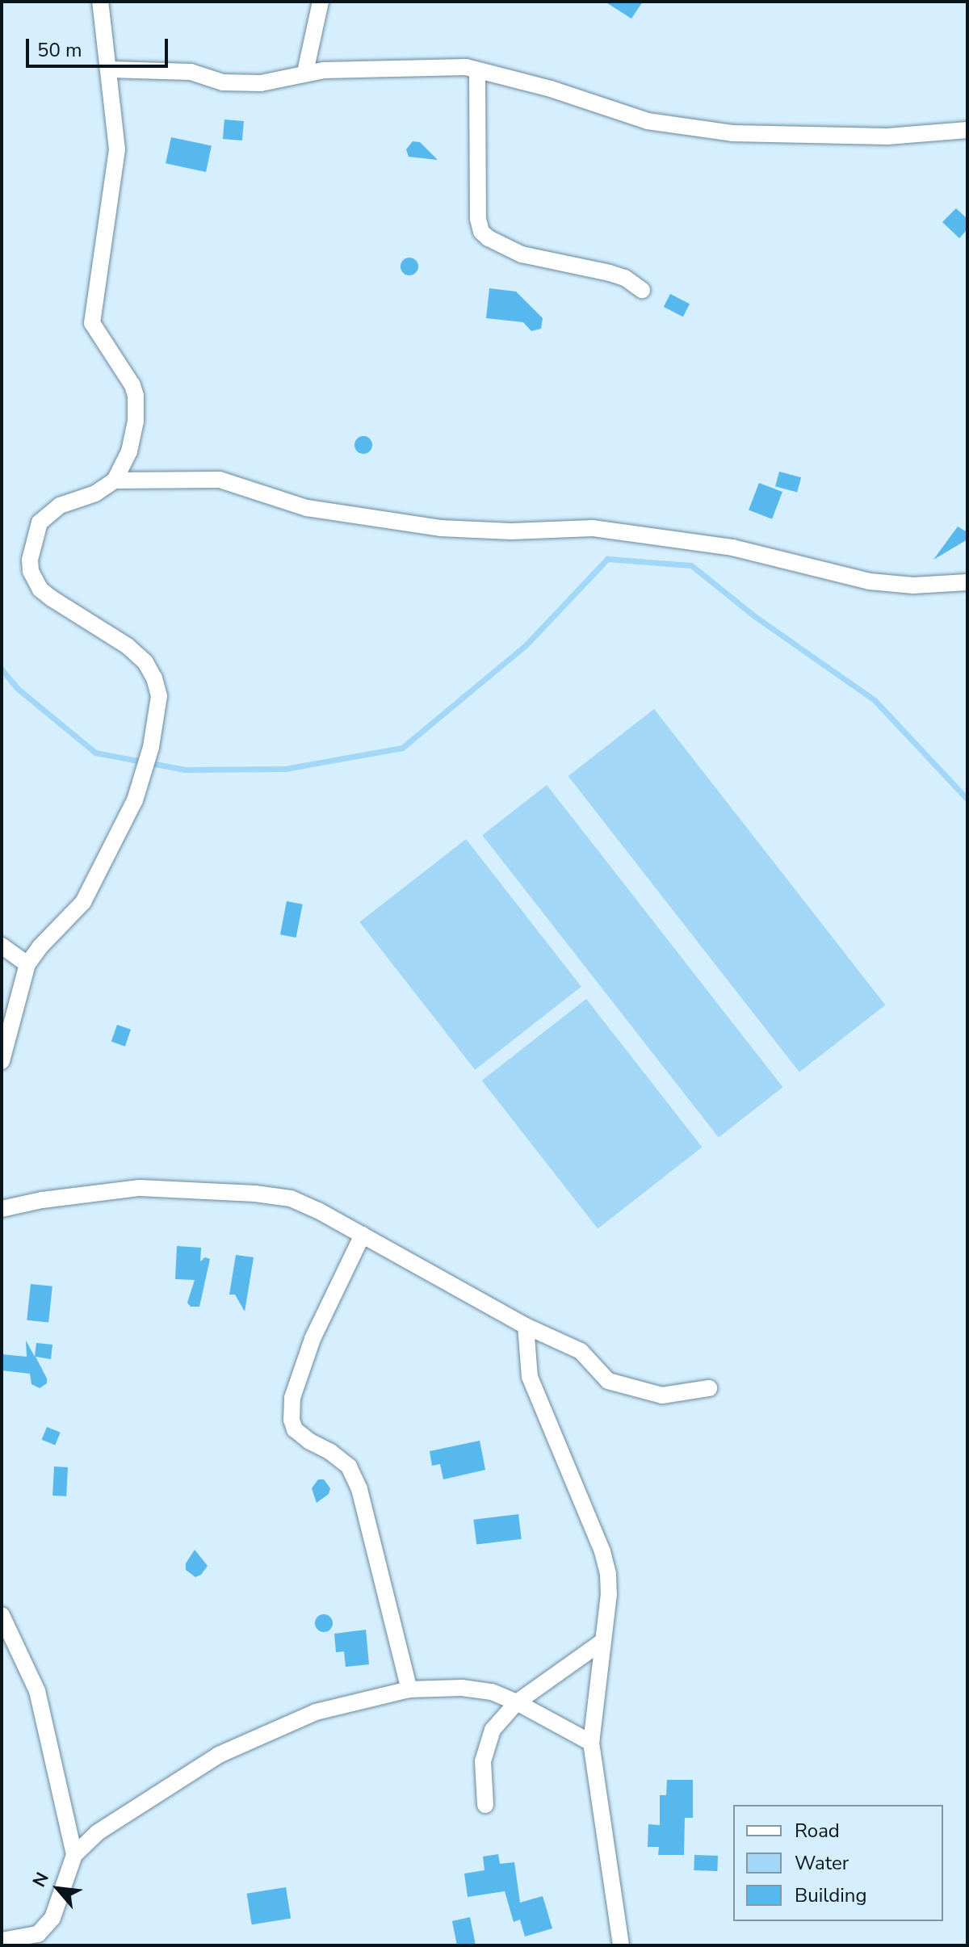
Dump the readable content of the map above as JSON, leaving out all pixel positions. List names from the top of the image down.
{
  "legend": ["Road", "Water", "Building"],
  "scale_bar": "50 m",
  "north": "top left"
}
